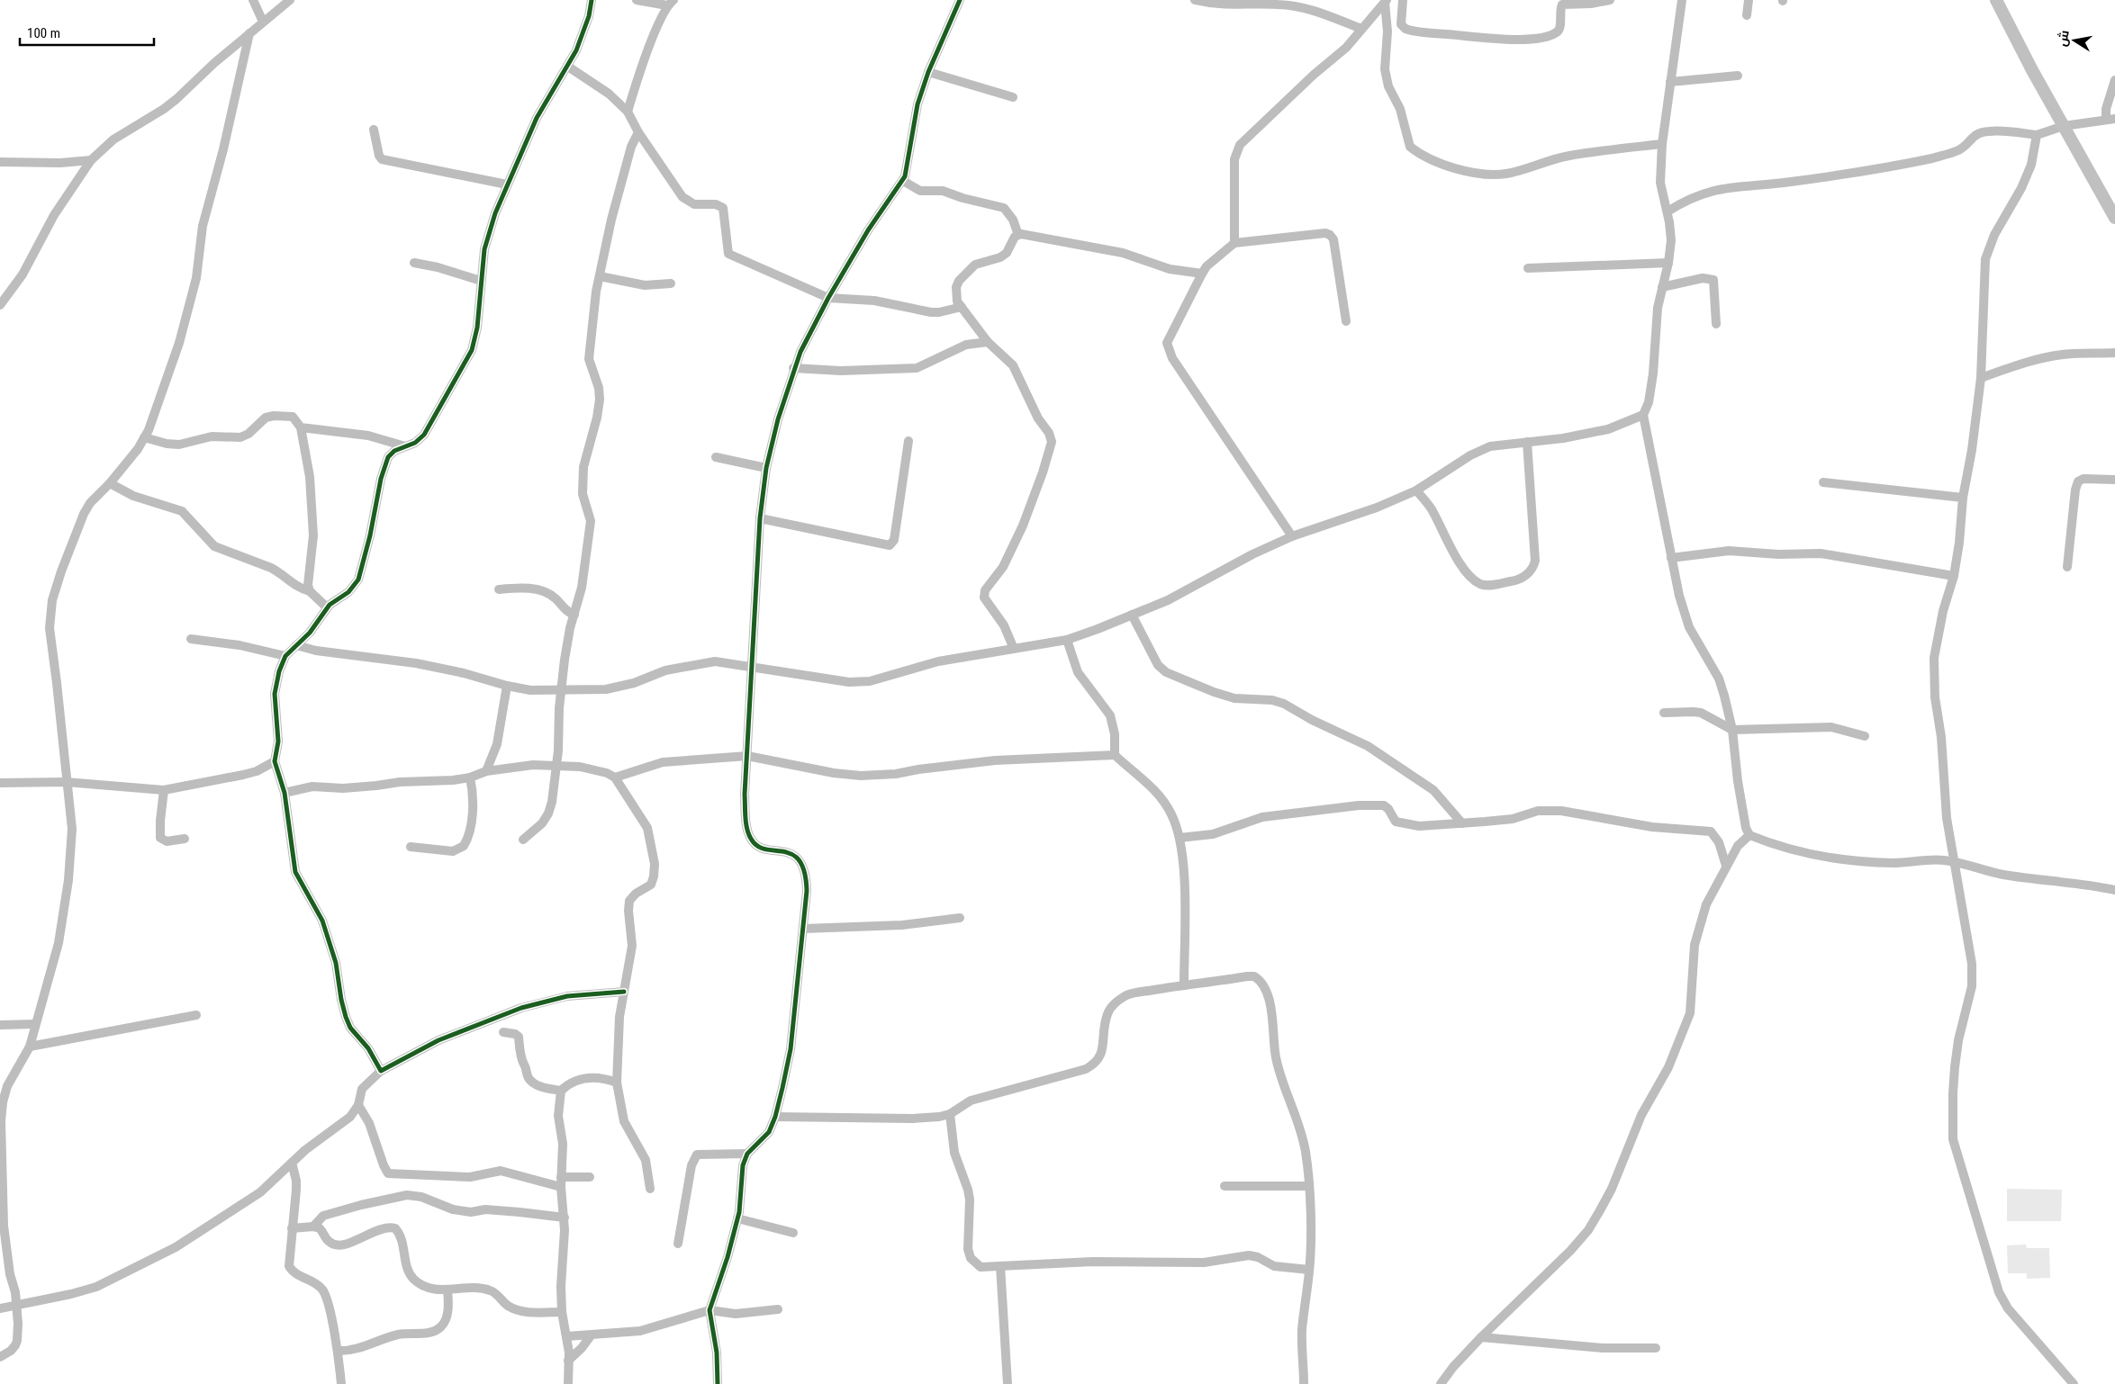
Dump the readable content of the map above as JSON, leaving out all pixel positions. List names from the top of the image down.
{
  "scale_bar": "100 m",
  "north": "left"
}
